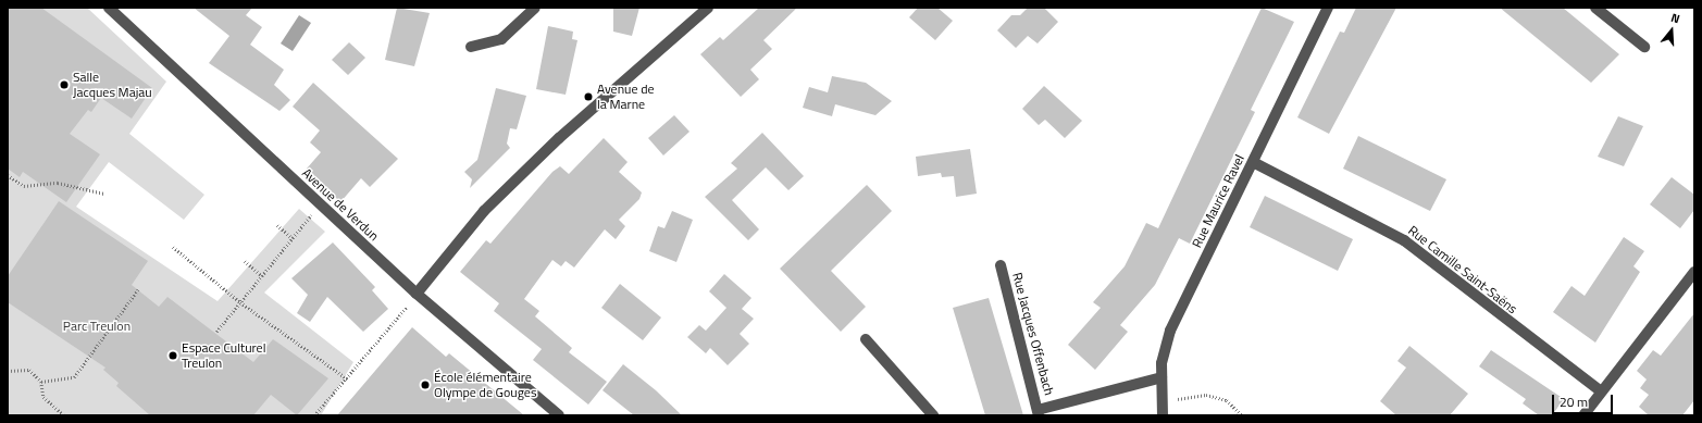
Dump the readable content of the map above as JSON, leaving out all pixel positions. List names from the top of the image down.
{
  "streets": {
    "street": [
      "Rue Maurice Ravel",
      "Avenue de Verdun",
      "Rue Camille Saint-Saëns",
      "Rue Jacques Offenbach"
    ]
  },
  "crossings": [
    ["Rue Maurice Ravel", "Rue Camille Saint-Saëns"],
    ["Rue Maurice Ravel", "Rue Jacques Offenbach"]
  ],
  "parks": ["Parc Treulon"],
  "places": [
    "Salle Jacques Majau",
    "Avenue de la Marne",
    "Espace Culturel Treulon",
    "École élémentaire Olympe de Gouges"
  ],
  "scale_bar": "20 m",
  "north": "top"
}
